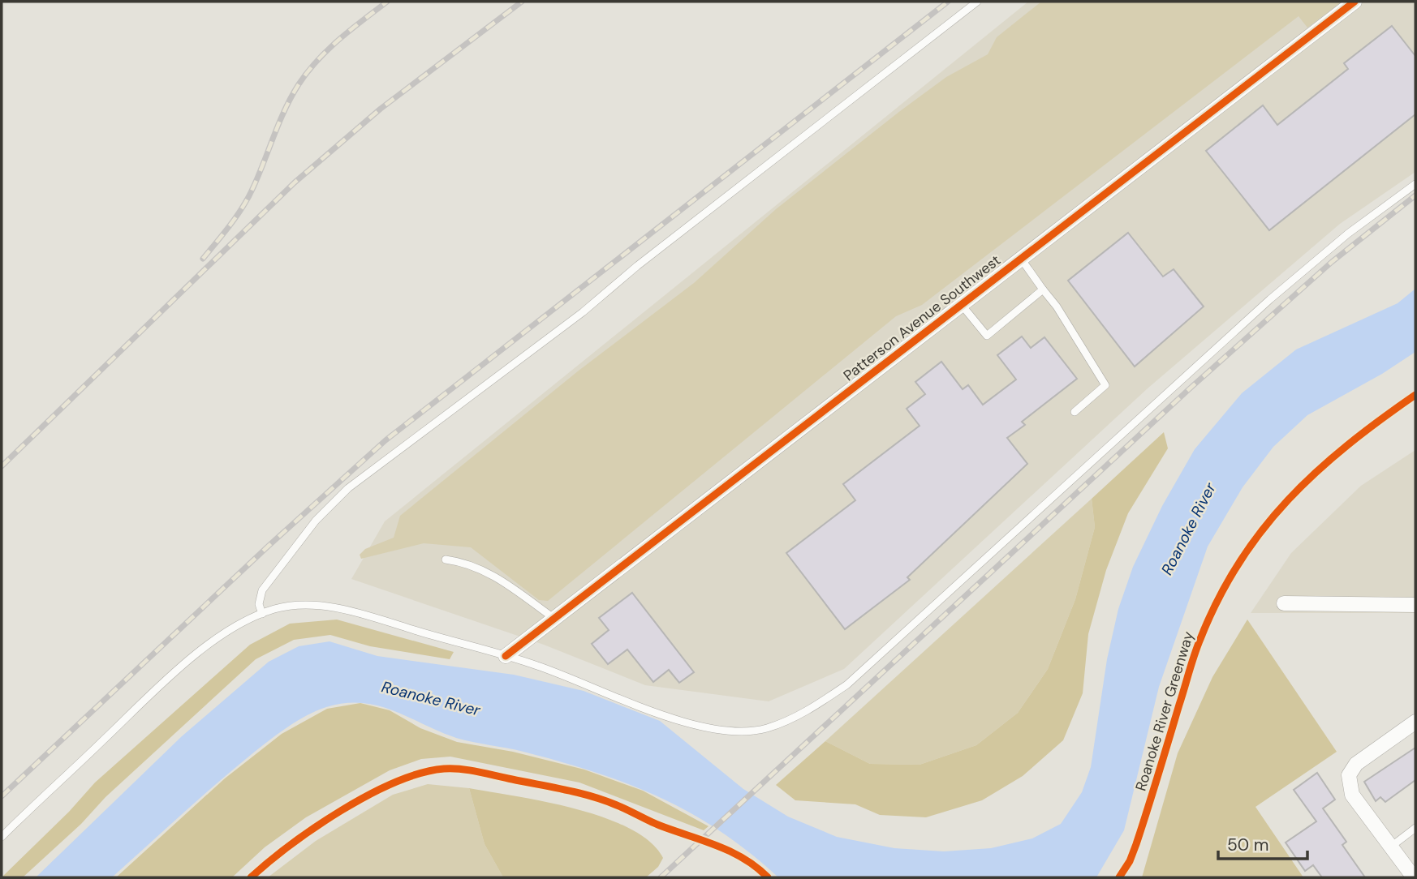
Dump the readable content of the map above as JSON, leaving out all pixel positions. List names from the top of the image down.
{
  "streets": {
    "street": ["Patterson Avenue Southwest"],
    "cycle path": ["Roanoke River Greenway"]
  },
  "water": ["Roanoke River"],
  "scale_bar": "50 m"
}
